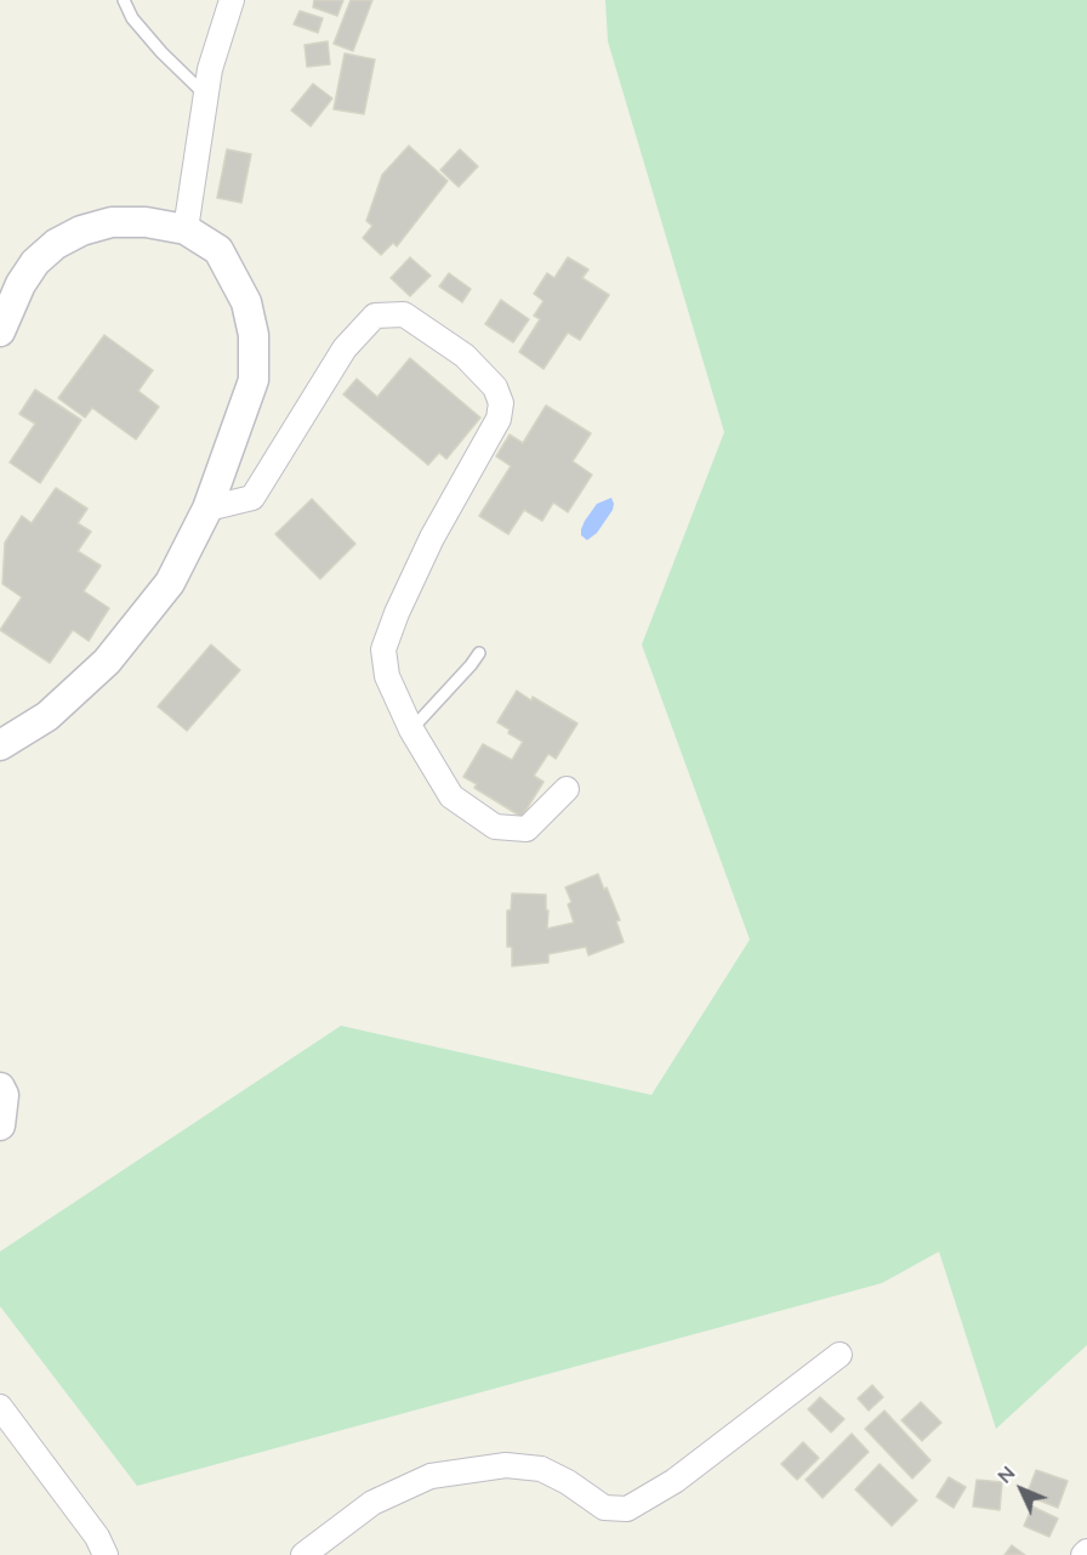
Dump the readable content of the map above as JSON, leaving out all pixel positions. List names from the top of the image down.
{
  "north": "top left"
}
